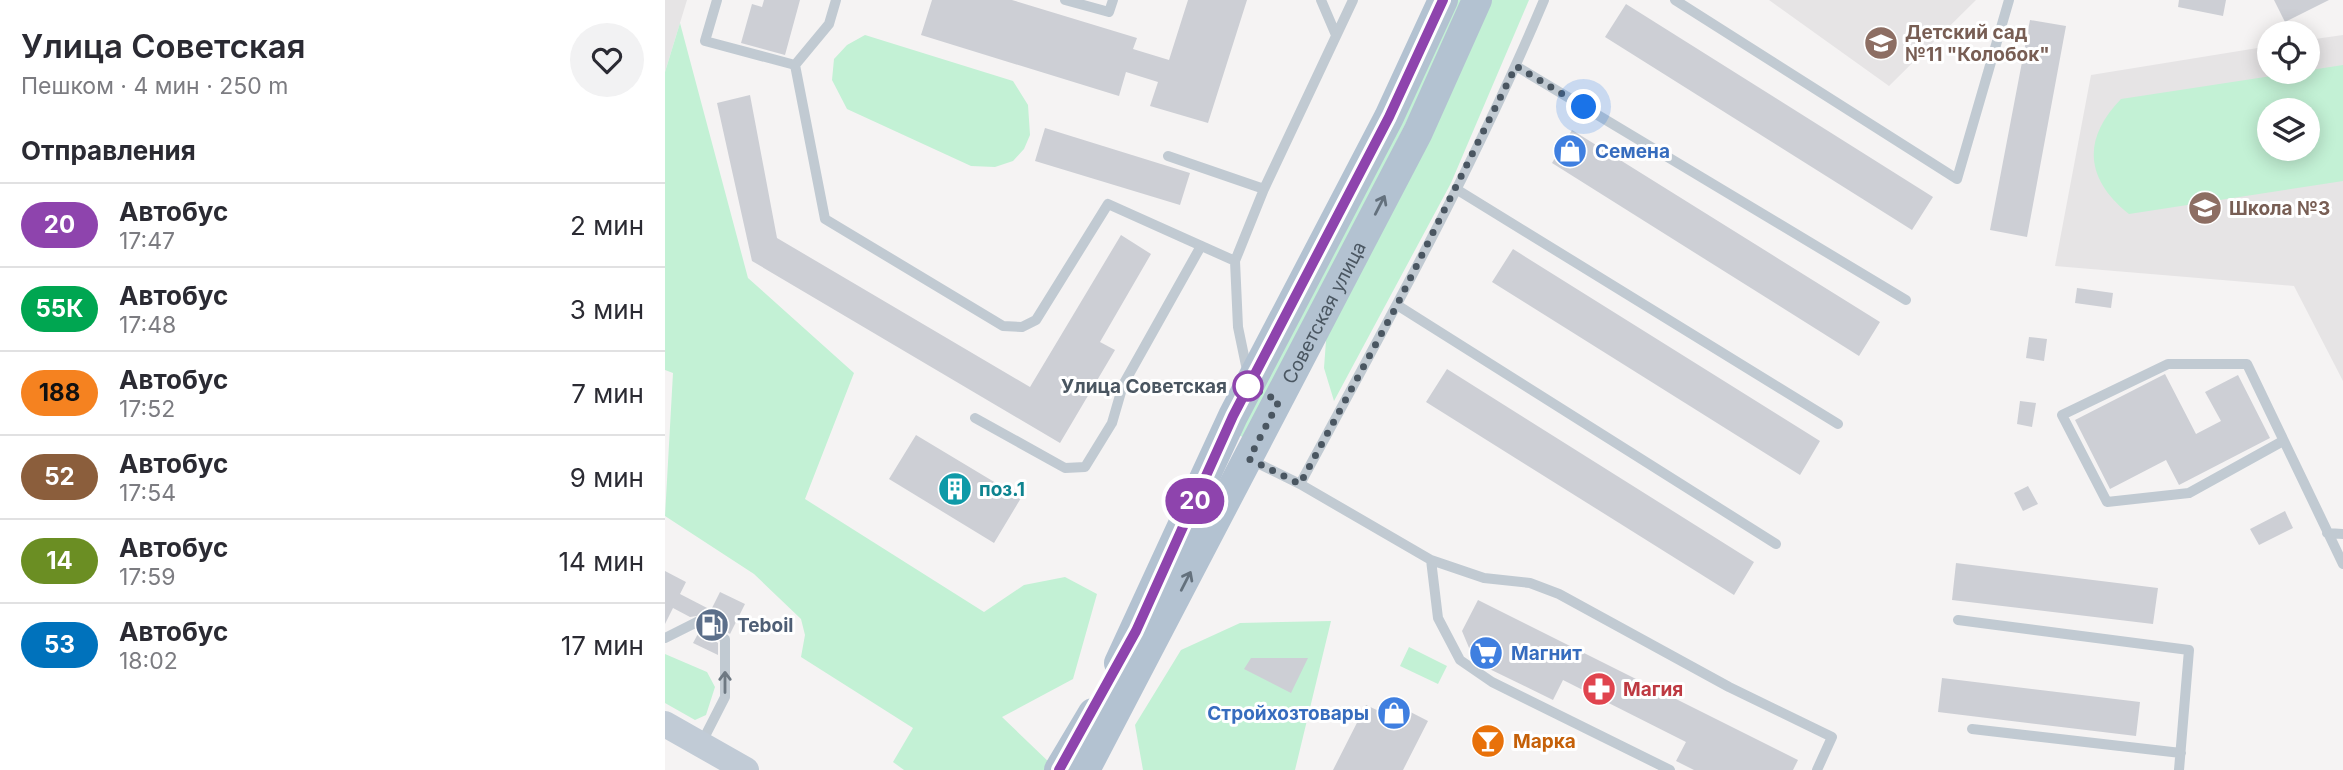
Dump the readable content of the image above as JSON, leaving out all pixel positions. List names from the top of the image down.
{
  "streets": {
    "main road": ["Советская улица"]
  },
  "places": {
    "school or university": ["Детский сад №11 \"Колобок\"", "Школа №3"],
    "shop": ["Семена", "Стройхозтовары"],
    "other": ["Улица Советская"],
    "building": ["поз.1"],
    "fuel station": ["Teboil"],
    "supermarket": ["Магнит"],
    "pharmacy": ["Магия"],
    "bar": ["Марка"]
  },
  "lines": ["bus line 20"],
  "page": {
    "heading": [
      ["Улица Советская", "Пешком · 4 мин · 250 m"],
      "Отправления"
    ],
    "on_map": "20",
    "list": [
      {
        "mark": "20",
        "name": "Автобус",
        "note": "17:47",
        "value": "2 мин"
      },
      {
        "mark": "55К",
        "name": "Автобус",
        "note": "17:48",
        "value": "3 мин"
      },
      {
        "mark": "188",
        "name": "Автобус",
        "note": "17:52",
        "value": "7 мин"
      },
      {
        "mark": "52",
        "name": "Автобус",
        "note": "17:54",
        "value": "9 мин"
      },
      {
        "mark": "14",
        "name": "Автобус",
        "note": "17:59",
        "value": "14 мин"
      },
      {
        "mark": "53",
        "name": "Автобус",
        "note": "18:02",
        "value": "17 мин"
      }
    ]
  }
}
